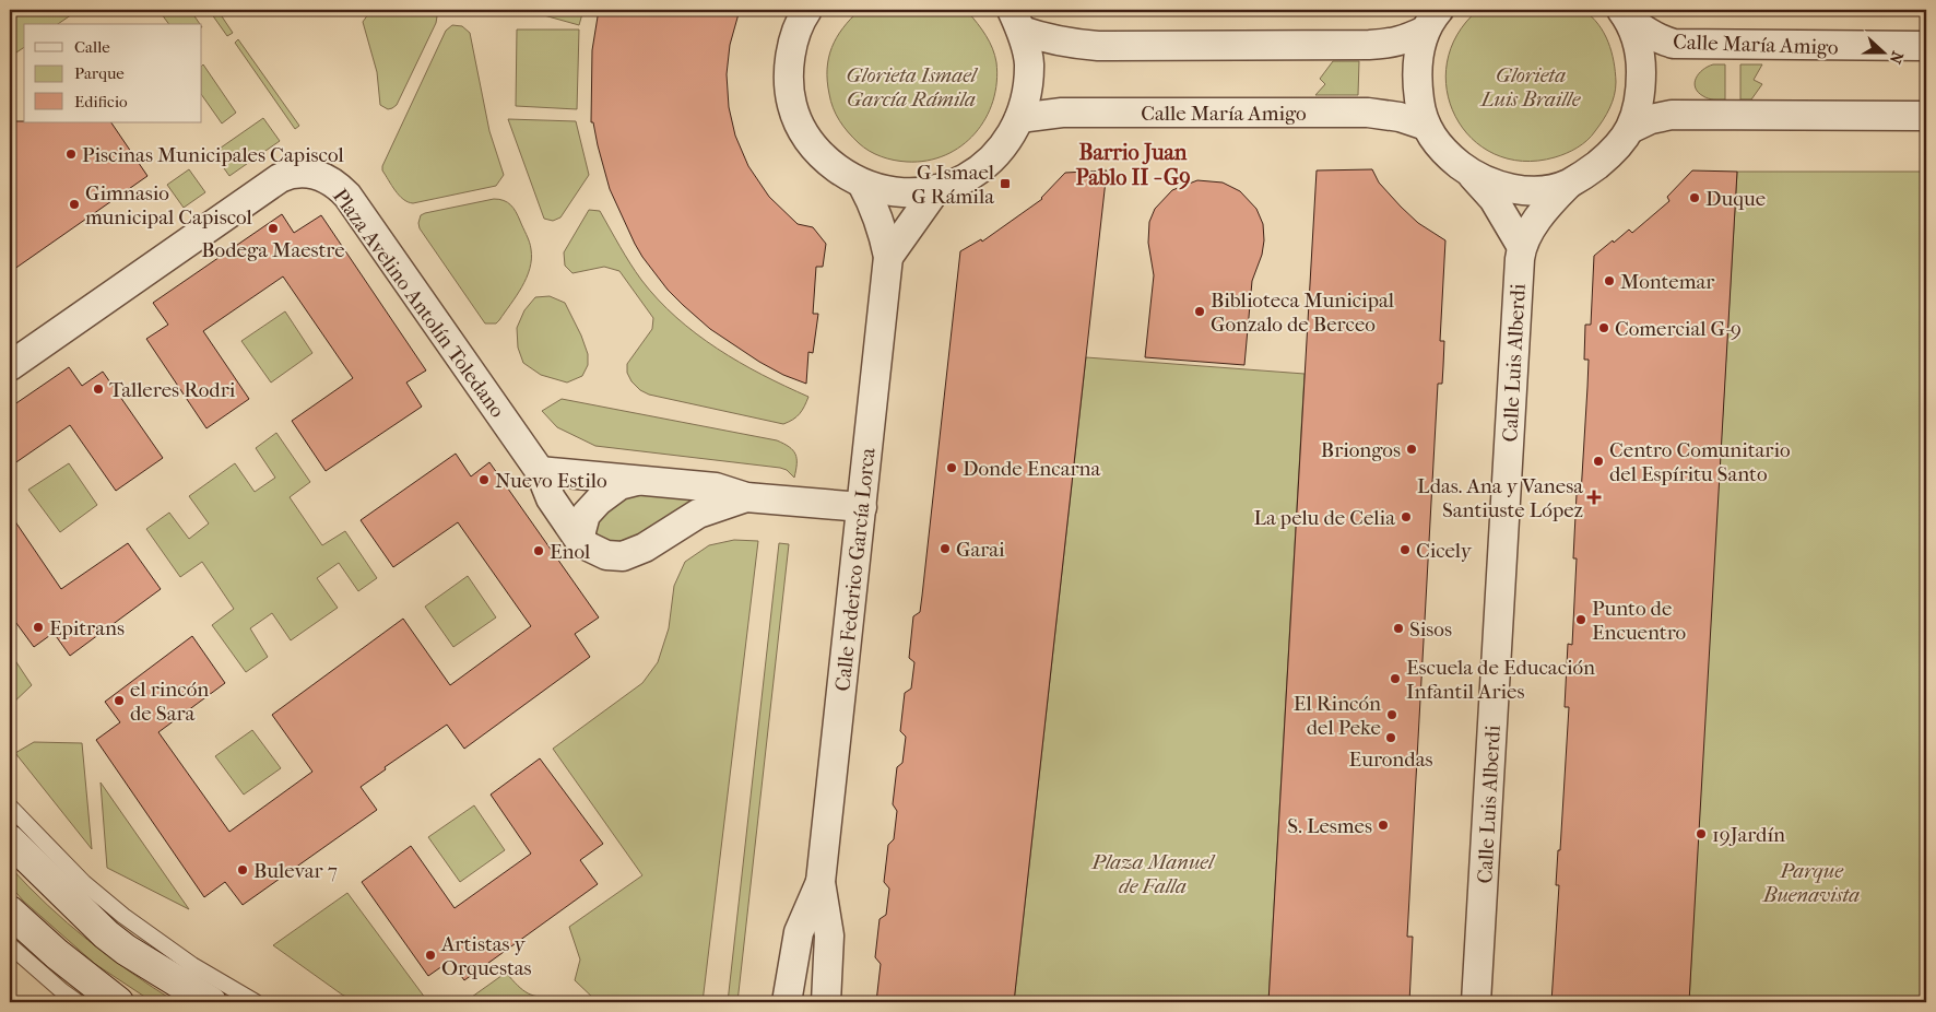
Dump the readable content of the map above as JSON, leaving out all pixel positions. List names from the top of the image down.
{
  "streets": {
    "street": [
      "Calle María Amigo",
      "Plaza Avelino Antolín Toledano",
      "Calle Luis Alberdi",
      "Calle Federico García Lorca"
    ]
  },
  "districts": ["Barrio Juan Pablo II - G9"],
  "parks": [
    "Glorieta Ismael García Rámila",
    "Glorieta Luis Braille",
    "Plaza Manuel de Falla",
    "Parque Buenavista"
  ],
  "places": {
    "other": [
      "Piscinas Municipales Capiscol",
      "Duque",
      "Gimnasio municipal Capiscol",
      "Bodega Maestre",
      "Montemar",
      "Biblioteca Municipal Gonzalo de Berceo",
      "Comercial G-9",
      "Talleres Rodri",
      "Briongos",
      "Centro Comunitario del Espíritu Santo",
      "Donde Encarna",
      "Nuevo Estilo",
      "La pelu de Celia",
      "Garai",
      "Cicely",
      "Enol",
      "Punto de Encuentro",
      "Epitrans",
      "Sisos",
      "Escuela de Educación Infantil Aries",
      "el rincón de Sara",
      "El Rincón del Peke",
      "Eurondas",
      "S. Lesmes",
      "19Jardín",
      "Bulevar 7",
      "Artistas y Orquestas"
    ],
    "transit": ["G Ismael G Rámila"],
    "health": ["Ldas. Ana y Vanesa Santiuste López"]
  },
  "legend": ["Calle", "Parque", "Edificio"],
  "north": "right"
}
